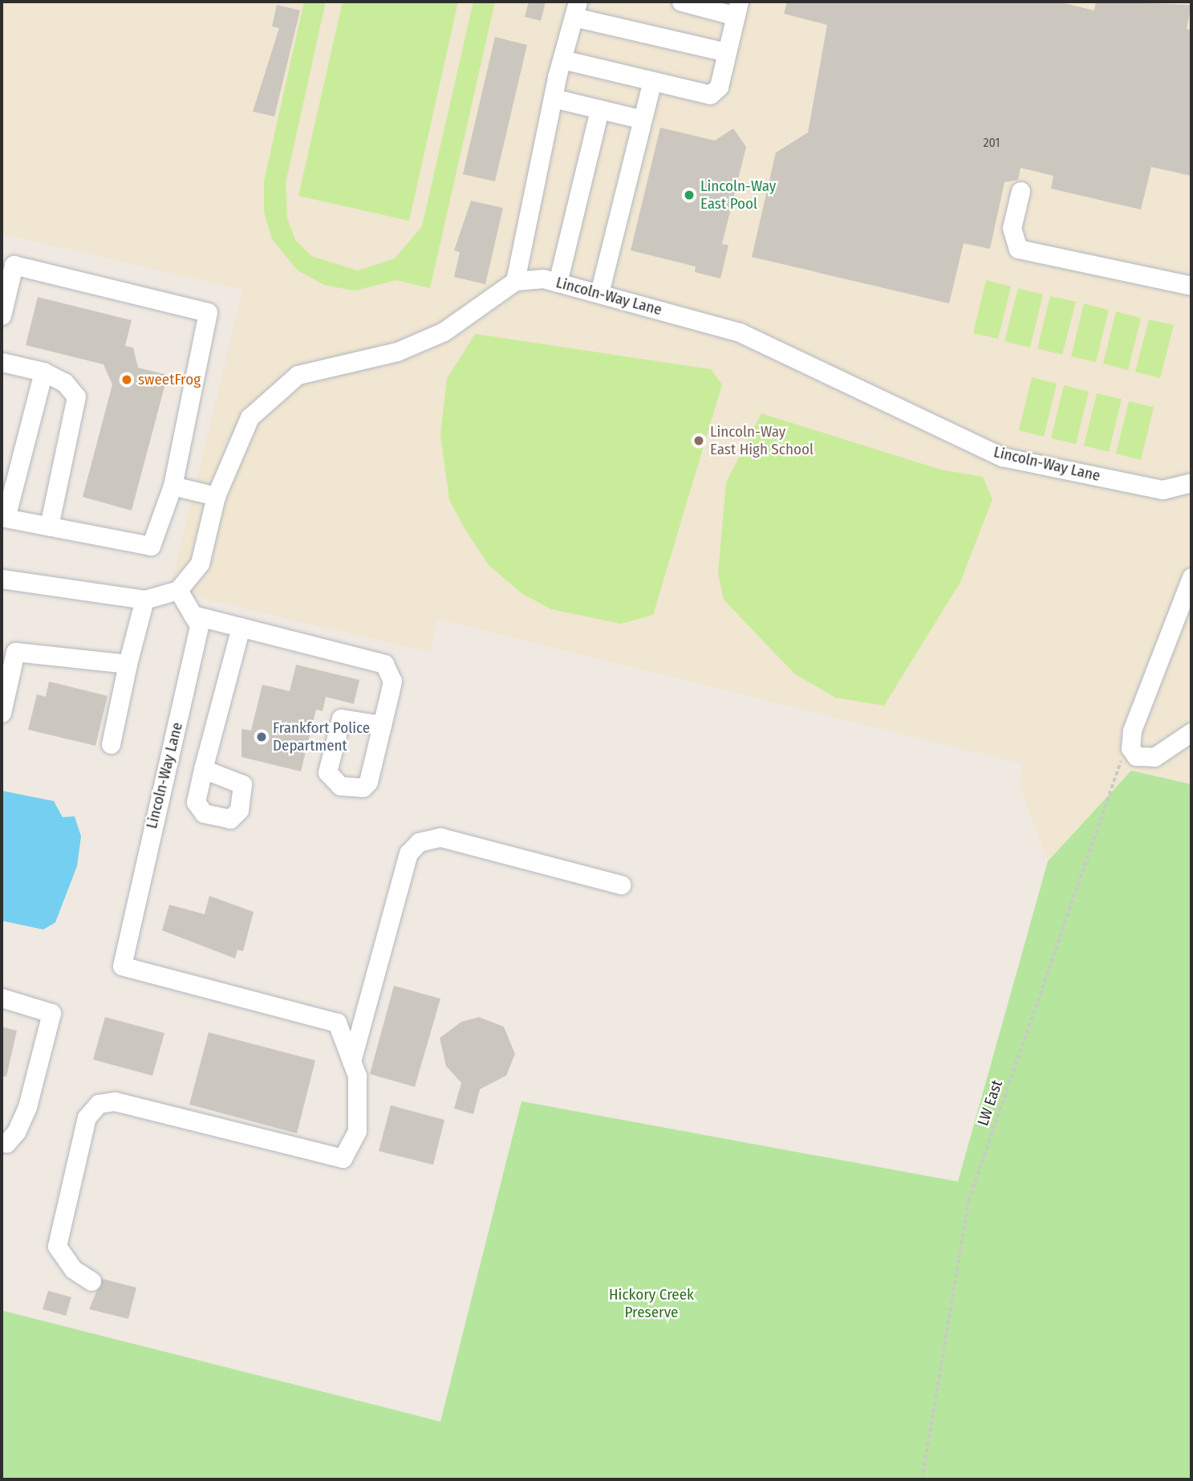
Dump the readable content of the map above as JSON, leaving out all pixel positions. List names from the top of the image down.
{
  "streets": {
    "street": ["Lincoln-Way Lane"],
    "path": ["LW East"]
  },
  "parks": ["Hickory Creek Preserve"],
  "places": [
    "Lincoln-Way East Pool",
    "sweetFrog",
    "Lincoln-Way East High School",
    "Frankfort Police Department"
  ],
  "house_numbers": ["201"]
}
